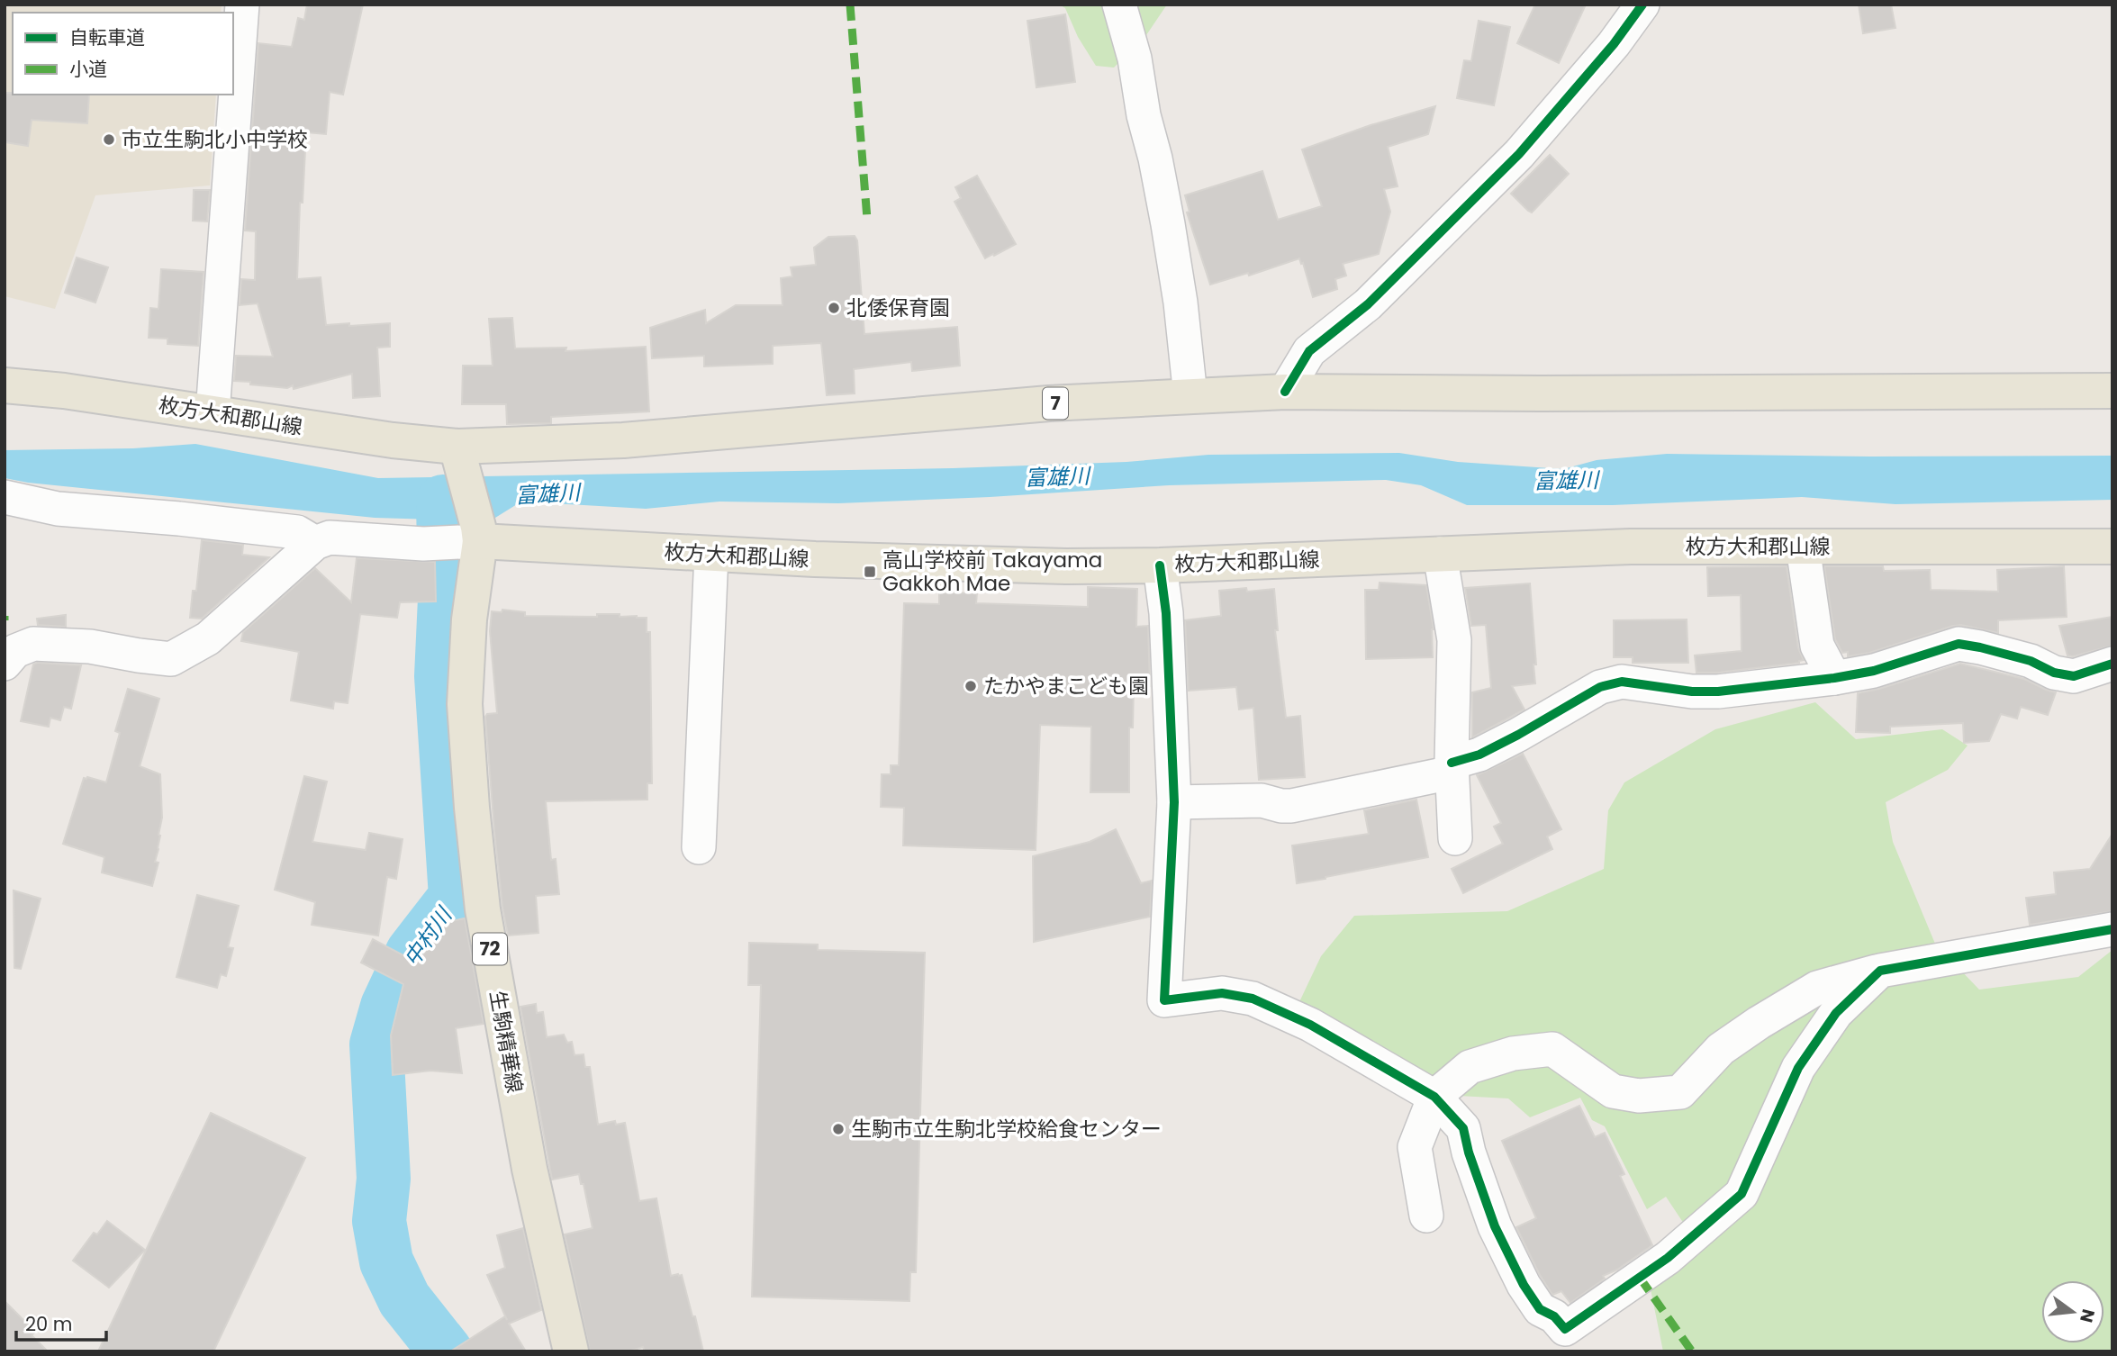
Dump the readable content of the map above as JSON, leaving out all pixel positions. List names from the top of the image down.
{
  "streets": {
    "main road": [
      "7",
      "枚方大和郡山線",
      "72",
      "生駒精華線"
    ]
  },
  "crossings": [
    ["枚方大和郡山線", "生駒精華線"]
  ],
  "water": ["富雄川", "中村川"],
  "places": {
    "other": [
      "市立生駒北小中学校",
      "北倭保育園",
      "たかやまこども園",
      "生駒市立生駒北学校給食センター"
    ],
    "transit": ["高山学校前 Takayama Gakkoh Mae"]
  },
  "legend": ["自転車道", "小道"],
  "scale_bar": "20 m",
  "north": "right"
}
